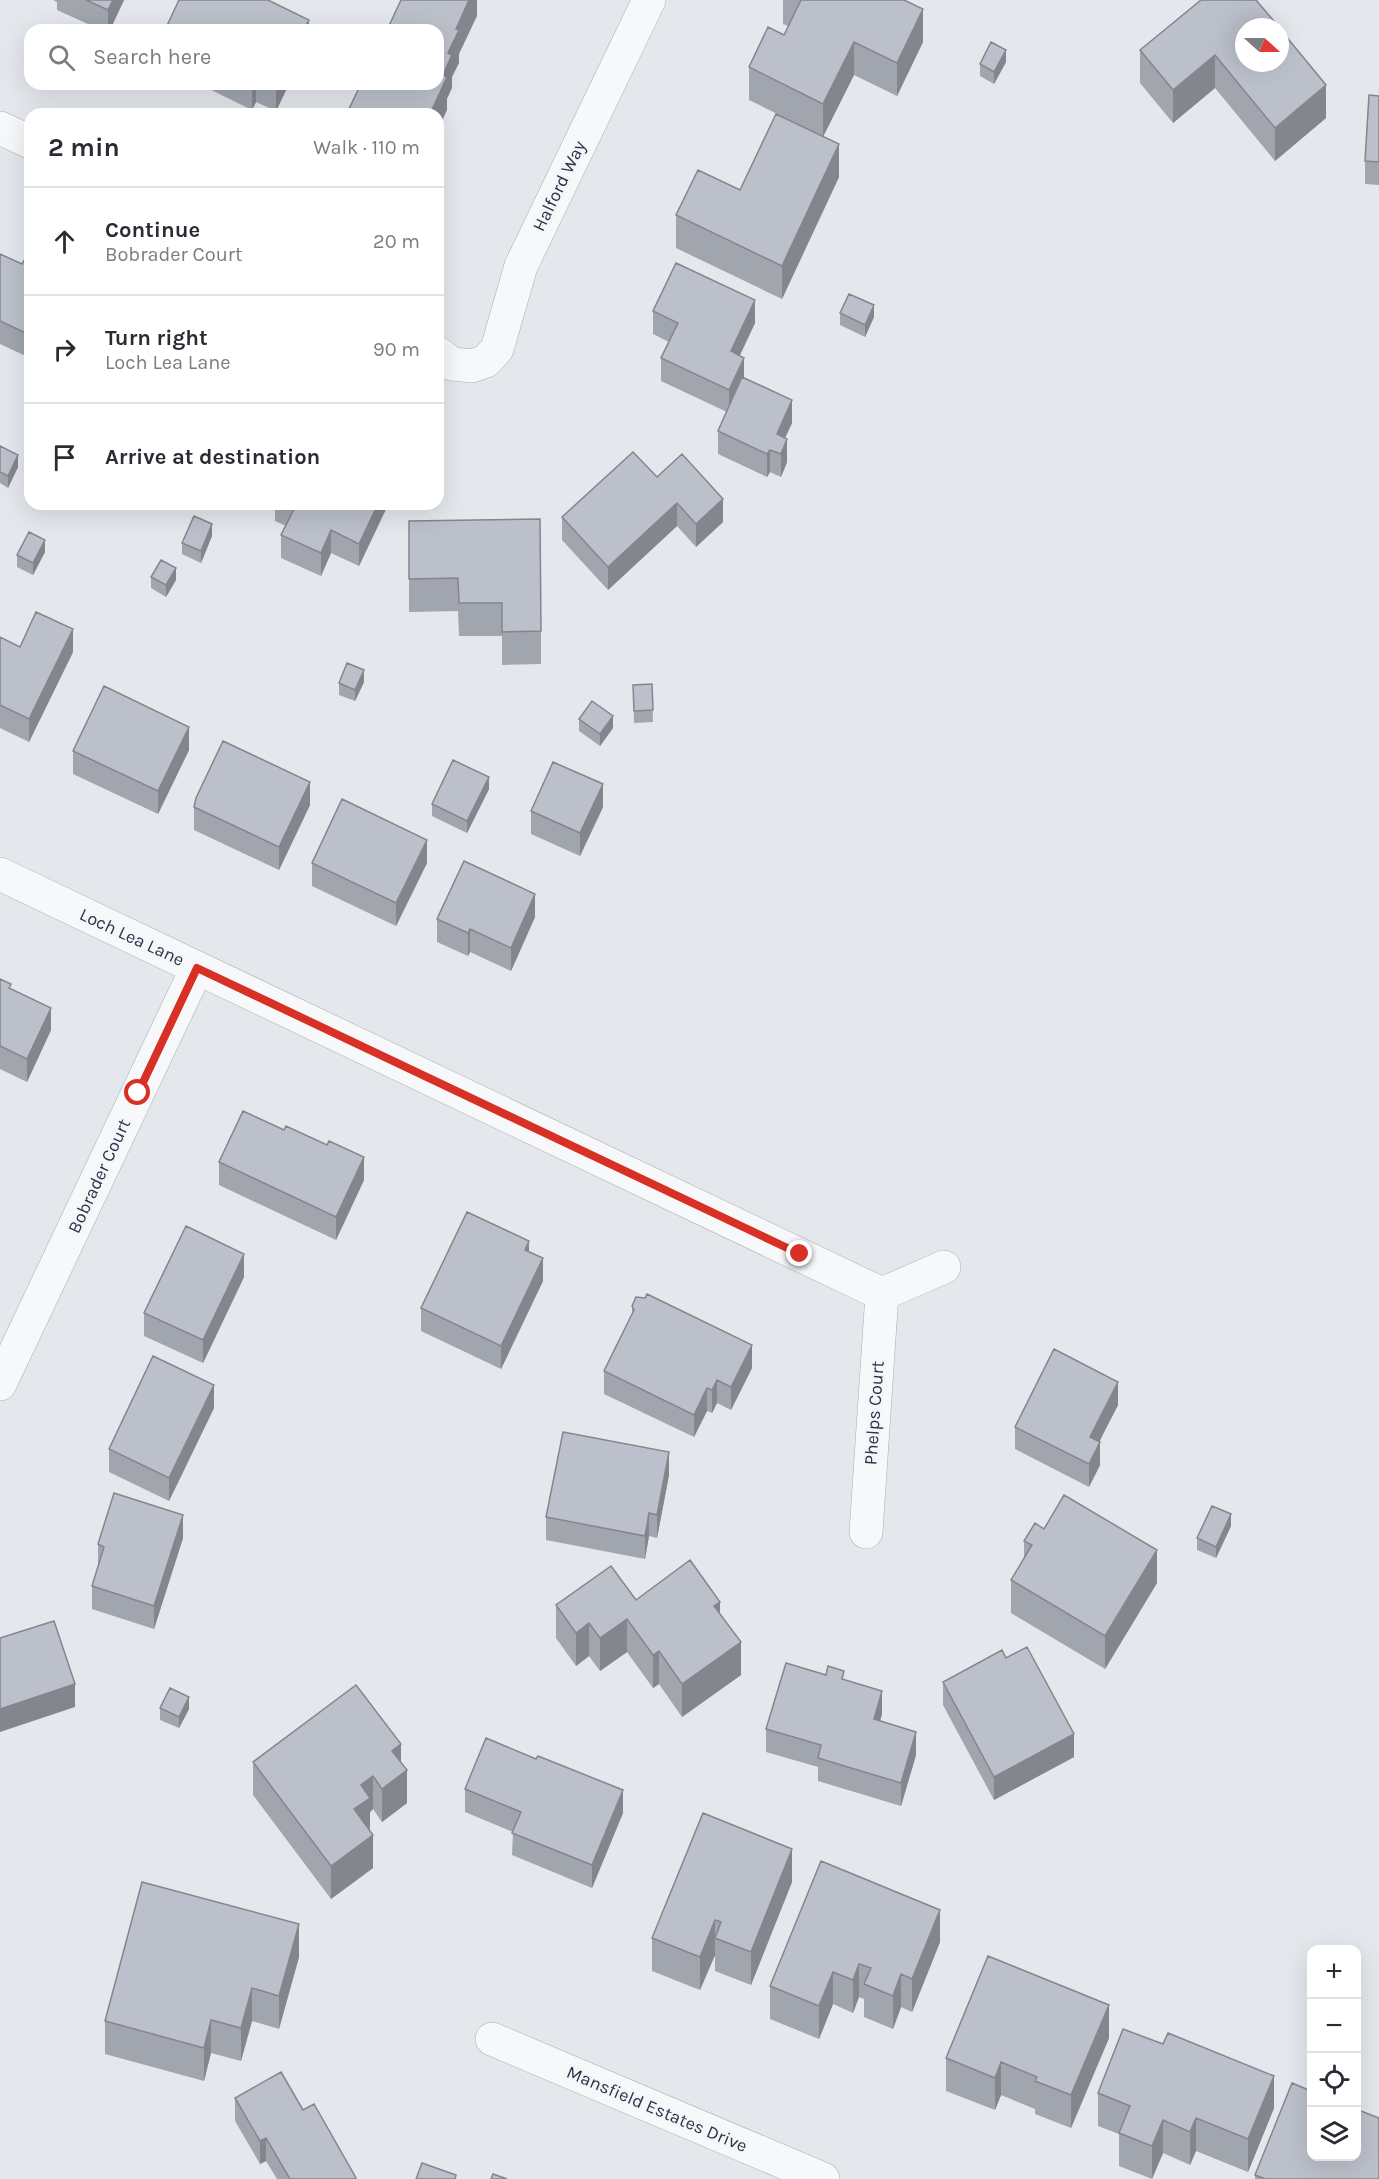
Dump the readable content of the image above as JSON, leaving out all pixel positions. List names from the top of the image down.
{
  "streets": {
    "street": [
      "Halford Way",
      "Loch Lea Lane",
      "Bobrader Court",
      "Phelps Court",
      "Mansfield Estates Drive"
    ]
  },
  "crossings": [
    ["Loch Lea Lane", "Bobrader Court"],
    ["Loch Lea Lane", "Phelps Court"]
  ],
  "north": "right",
  "page": {
    "search": "Search here",
    "heading": ["2 min", "Walk · 110 m"],
    "list": [
      ["Continue", "Bobrader Court", "20 m"],
      ["Turn right", "Loch Lea Lane", "90 m"],
      "Arrive at destination"
    ],
    "map_buttons": ["+", "−"]
  }
}
